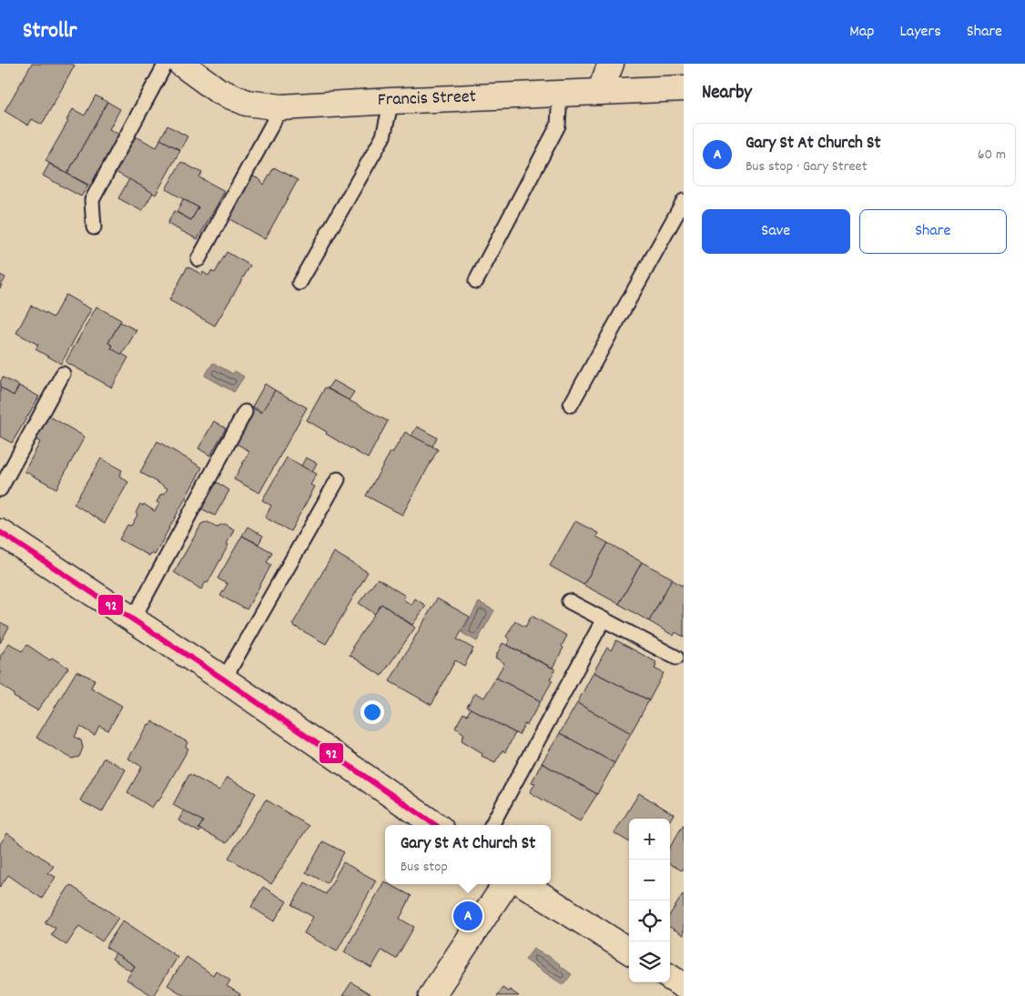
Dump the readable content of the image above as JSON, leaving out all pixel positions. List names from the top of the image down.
{
  "streets": {
    "street": ["Francis Street"]
  },
  "lines": ["transit line 92"],
  "page": {
    "header": "Strollr",
    "nav": ["Map", "Layers", "Share"],
    "heading": "Nearby",
    "list": [
      {
        "mark": "A",
        "name": "Gary St At Church St",
        "note": "Bus stop · Gary Street",
        "value": "60 m"
      }
    ],
    "buttons": ["Save", "Share"],
    "map_buttons": ["+", "−"],
    "popup": ["Gary St At Church St", "Bus stop"],
    "pins": "A"
  }
}
